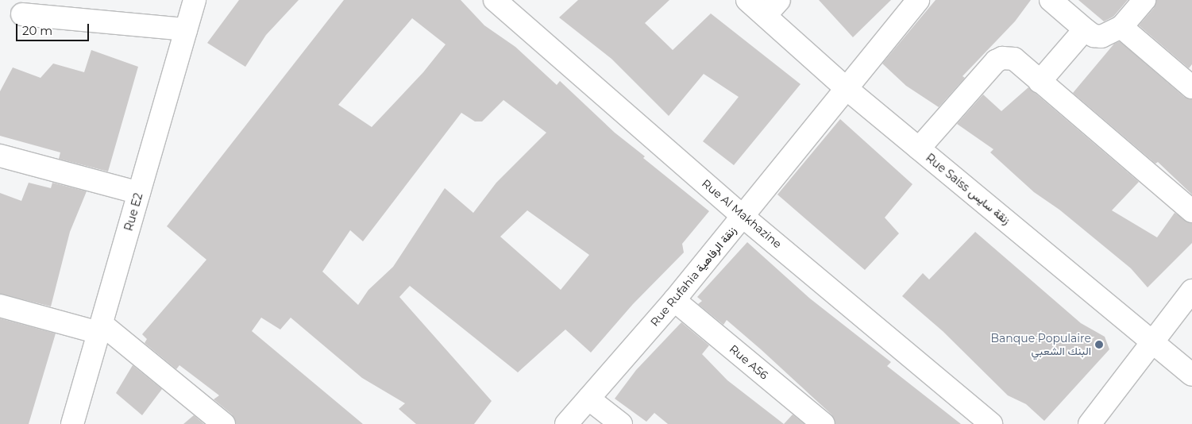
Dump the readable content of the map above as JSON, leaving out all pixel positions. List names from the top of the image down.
{
  "streets": {
    "street": [
      "Rue Saiss زنقة سايس",
      "Rue E2",
      "Rue Al Makhazine",
      "Rue Rufahia زنقة الرفاهية",
      "Rue A56"
    ]
  },
  "crossings": [
    ["Rue Saiss زنقة سايس", "Rue Rufahia زنقة الرفاهية"],
    ["Rue Al Makhazine", "Rue Rufahia زنقة الرفاهية"],
    ["Rue Rufahia زنقة الرفاهية", "Rue A56"]
  ],
  "places": ["Banque Populaire البنك الشعبي"],
  "scale_bar": "20 m"
}
